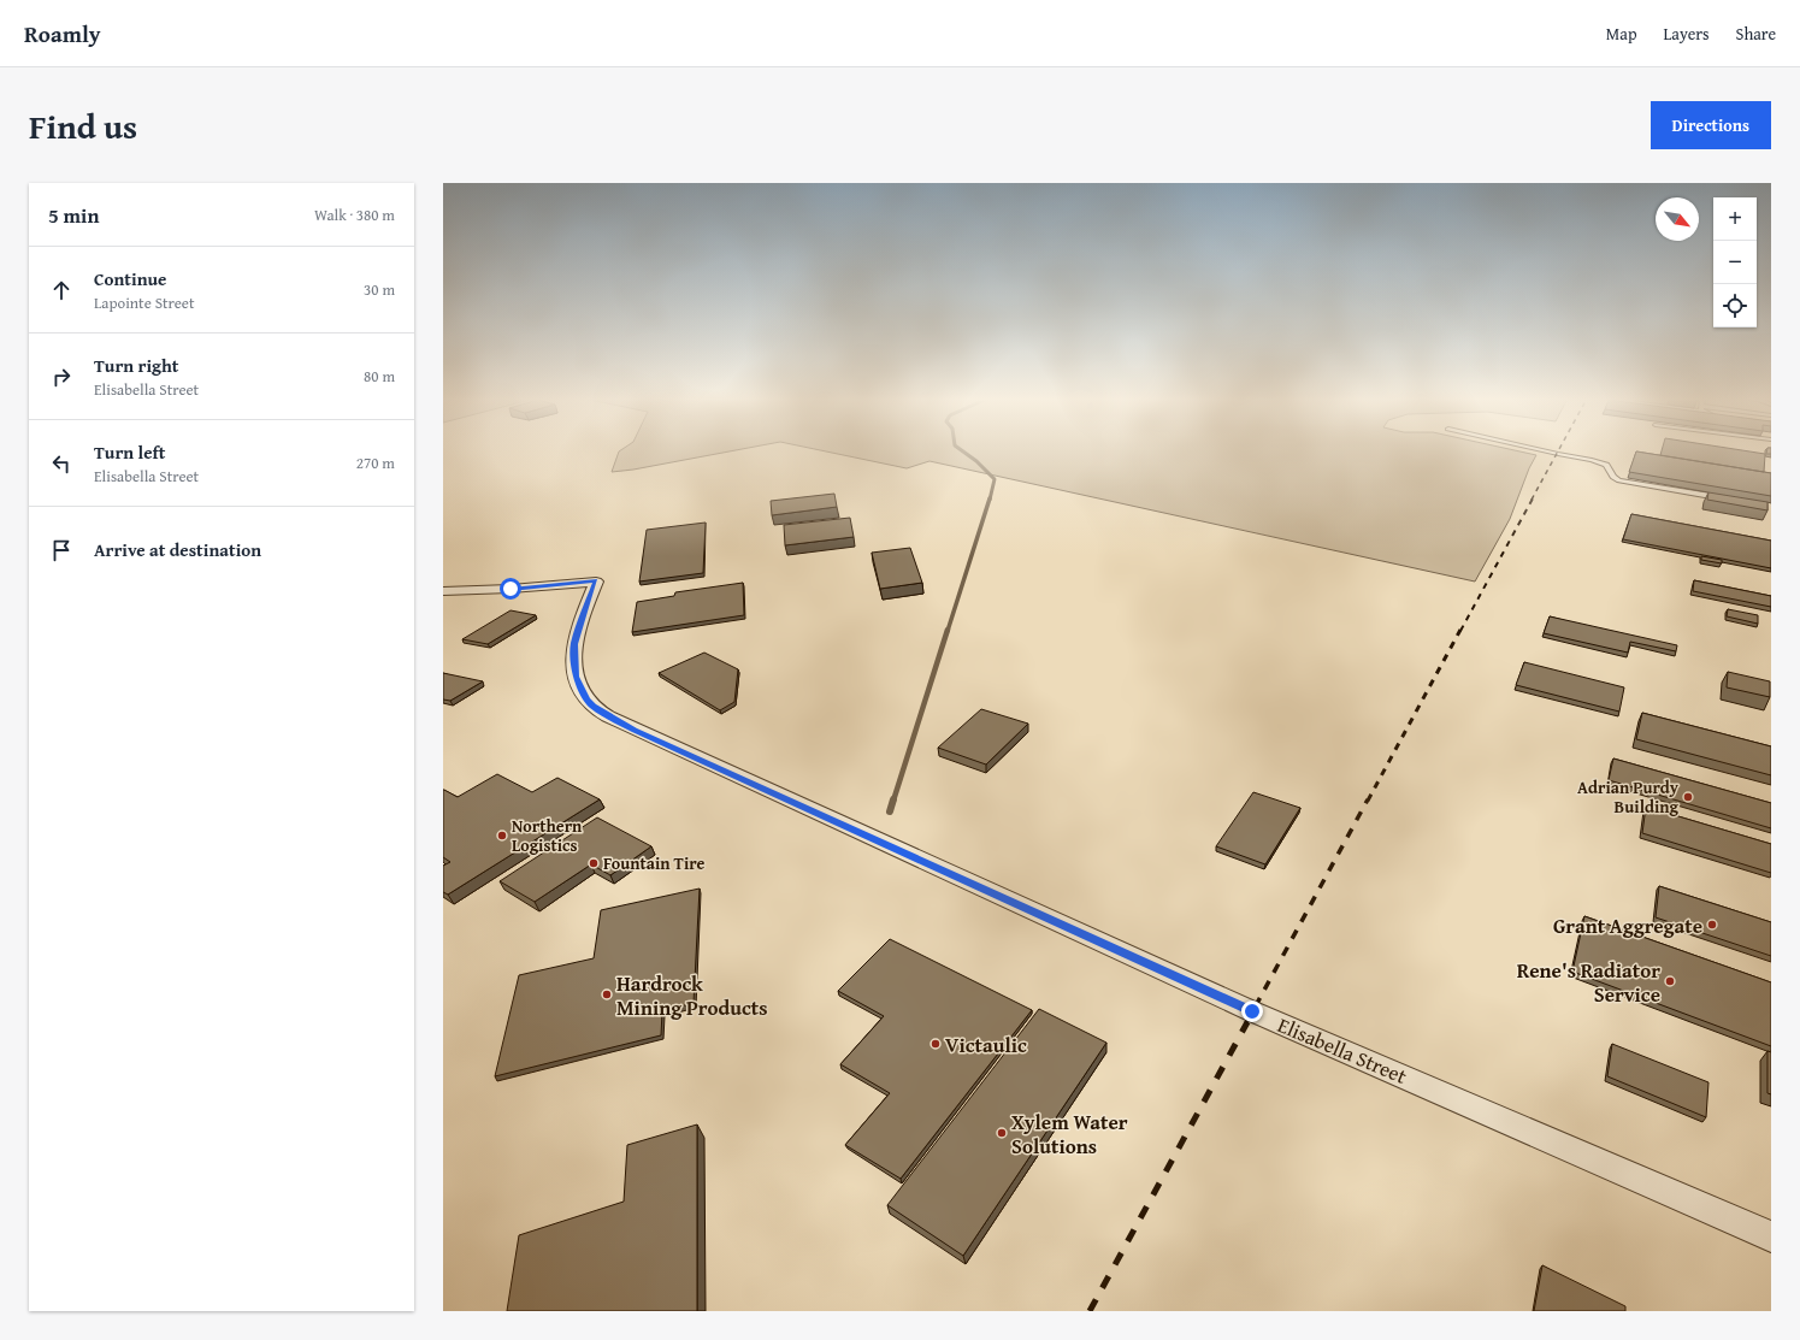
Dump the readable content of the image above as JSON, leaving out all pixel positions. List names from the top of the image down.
{
  "streets": {
    "street": ["Elisabella Street"]
  },
  "places": [
    "Adrian Purdy Building",
    "Northern Logistics",
    "Fountain Tire",
    "Grant Aggregate",
    "Rene's Radiator Service",
    "Hardrock Mining Products",
    "Victaulic",
    "Xylem Water Solutions"
  ],
  "north": "bottom right",
  "page": {
    "header": "Roamly",
    "nav": ["Map", "Layers", "Share"],
    "title": "Find us",
    "buttons": "Directions",
    "heading": ["5 min", "Walk · 380 m"],
    "map_buttons": ["+", "−"],
    "list": [
      ["Continue", "Lapointe Street", "30 m"],
      ["Turn right", "Elisabella Street", "80 m"],
      ["Turn left", "Elisabella Street", "270 m"],
      "Arrive at destination"
    ]
  }
}
